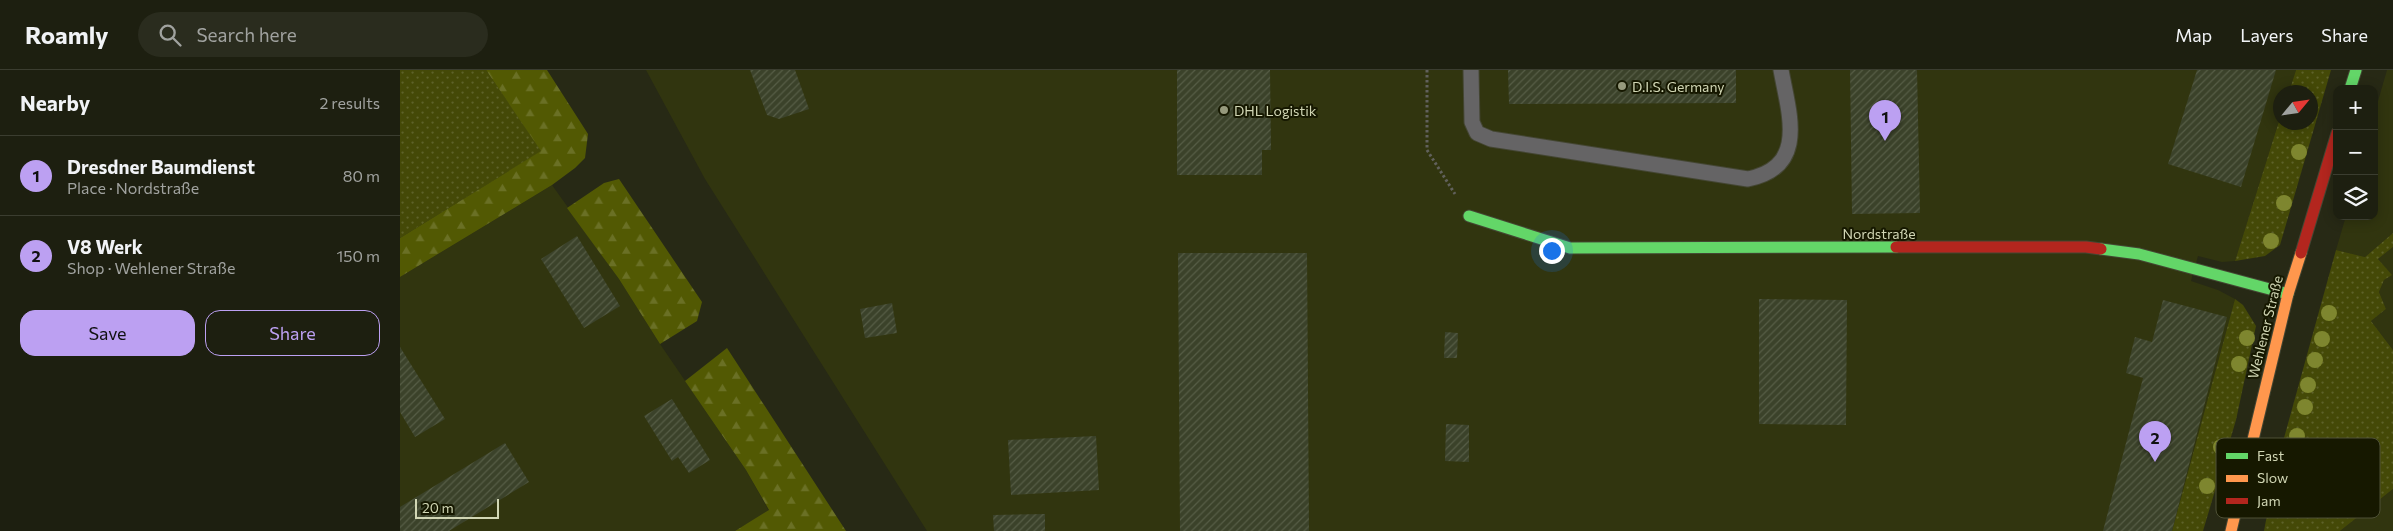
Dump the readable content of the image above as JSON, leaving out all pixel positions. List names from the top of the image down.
{
  "streets": {
    "street": ["Nordstraße", "Wehlener Straße"]
  },
  "crossings": [
    ["Nordstraße", "Wehlener Straße"]
  ],
  "places": ["D.I.S. Germany", "DHL Logistik"],
  "legend": ["Fast", "Slow", "Jam"],
  "scale_bar": "20 m",
  "north": "top right",
  "page": {
    "header": "Roamly",
    "search": "Search here",
    "nav": ["Map", "Layers", "Share"],
    "heading": ["Nearby", "2 results"],
    "map_buttons": ["+", "−"],
    "pins": ["1", "2"],
    "list": [
      {
        "mark": "1",
        "name": "Dresdner Baumdienst",
        "note": "Place · Nordstraße",
        "value": "80 m"
      },
      {
        "mark": "2",
        "name": "V8 Werk",
        "note": "Shop · Wehlener Straße",
        "value": "150 m"
      }
    ],
    "buttons": ["Save", "Share"],
    "scale": "20 m"
  }
}
